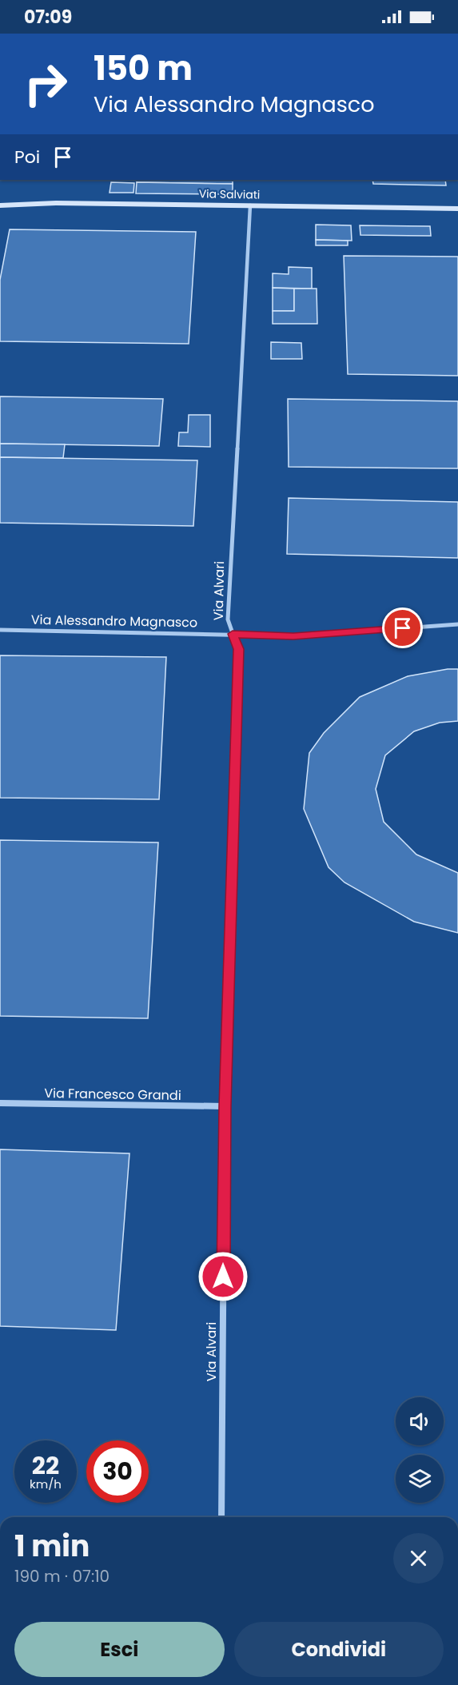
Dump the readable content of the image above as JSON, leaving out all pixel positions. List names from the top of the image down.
{
  "streets": {
    "street": [
      "Via Salviati",
      "Via Alvari",
      "Via Alessandro Magnasco",
      "Via Francesco Grandi"
    ]
  },
  "crossings": [
    ["Via Salviati", "Via Alvari"],
    ["Via Alvari", "Via Alessandro Magnasco"],
    ["Via Alvari", "Via Francesco Grandi"]
  ],
  "page": {
    "status": "07:09",
    "turn": ["150 m", "Via Alessandro Magnasco"],
    "then": "Poi",
    "speed": "22 km/h",
    "limit": "30",
    "heading": ["1 min", "190 m · 07:10"],
    "buttons": ["Esci", "Condividi"]
  }
}
